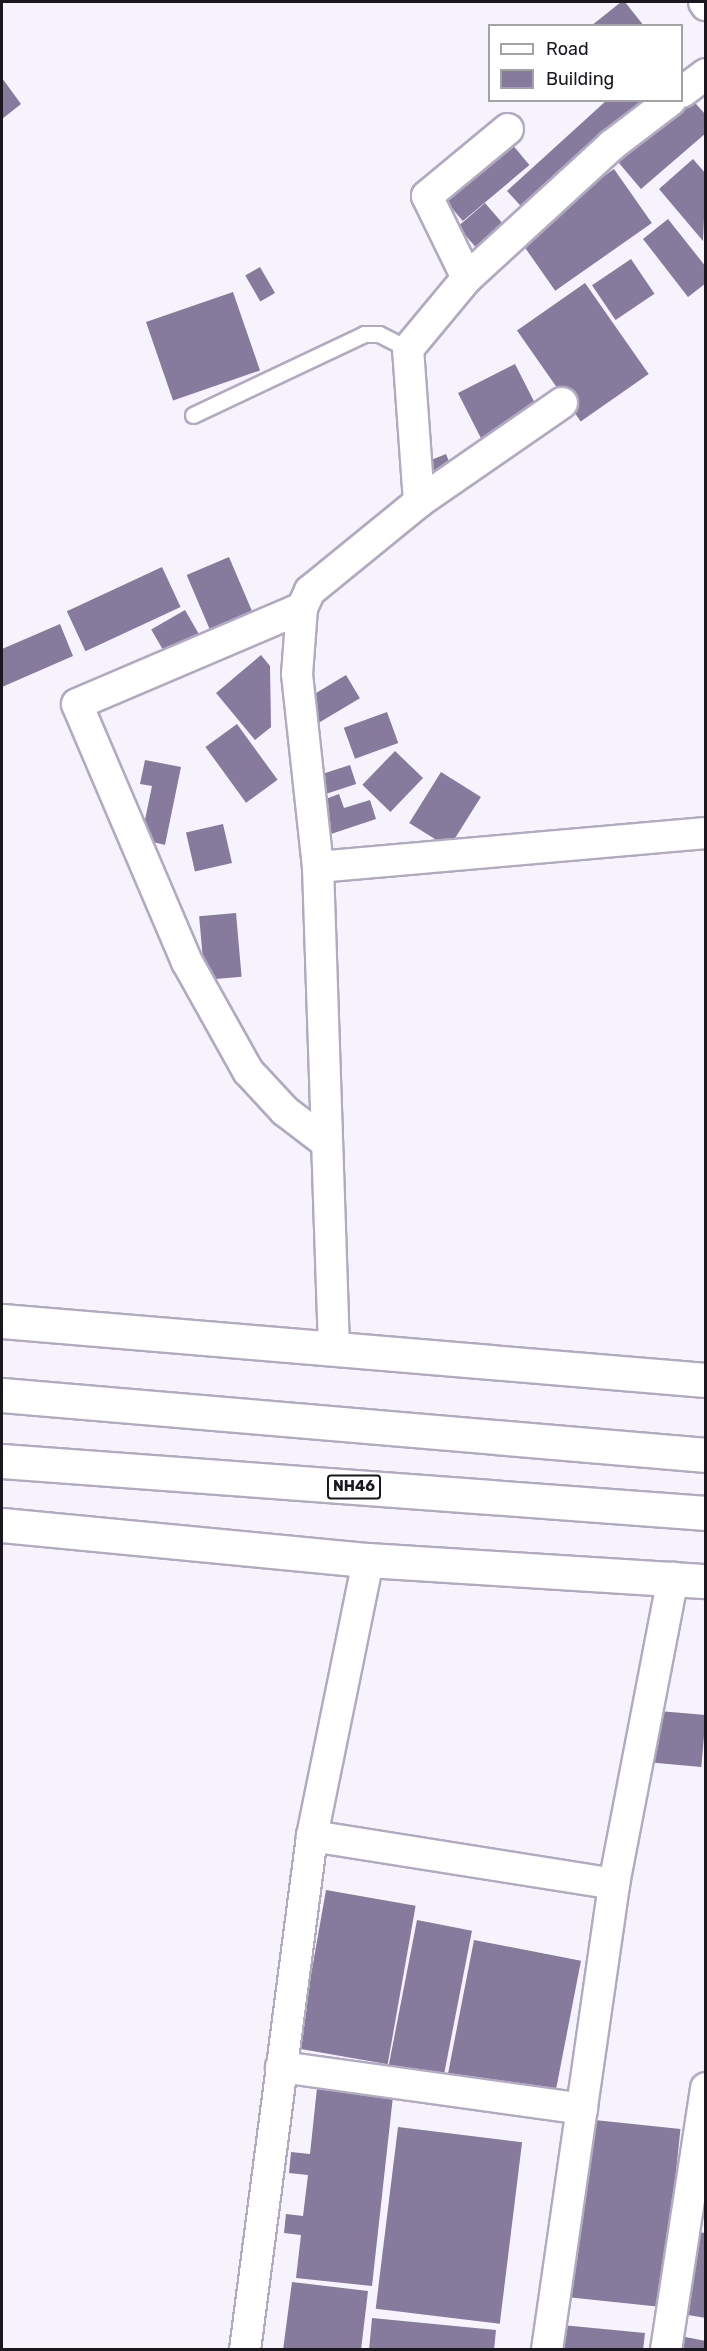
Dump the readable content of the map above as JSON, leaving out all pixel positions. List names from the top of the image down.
{
  "streets": {
    "street": ["NH46"]
  },
  "legend": ["Road", "Building"]
}
